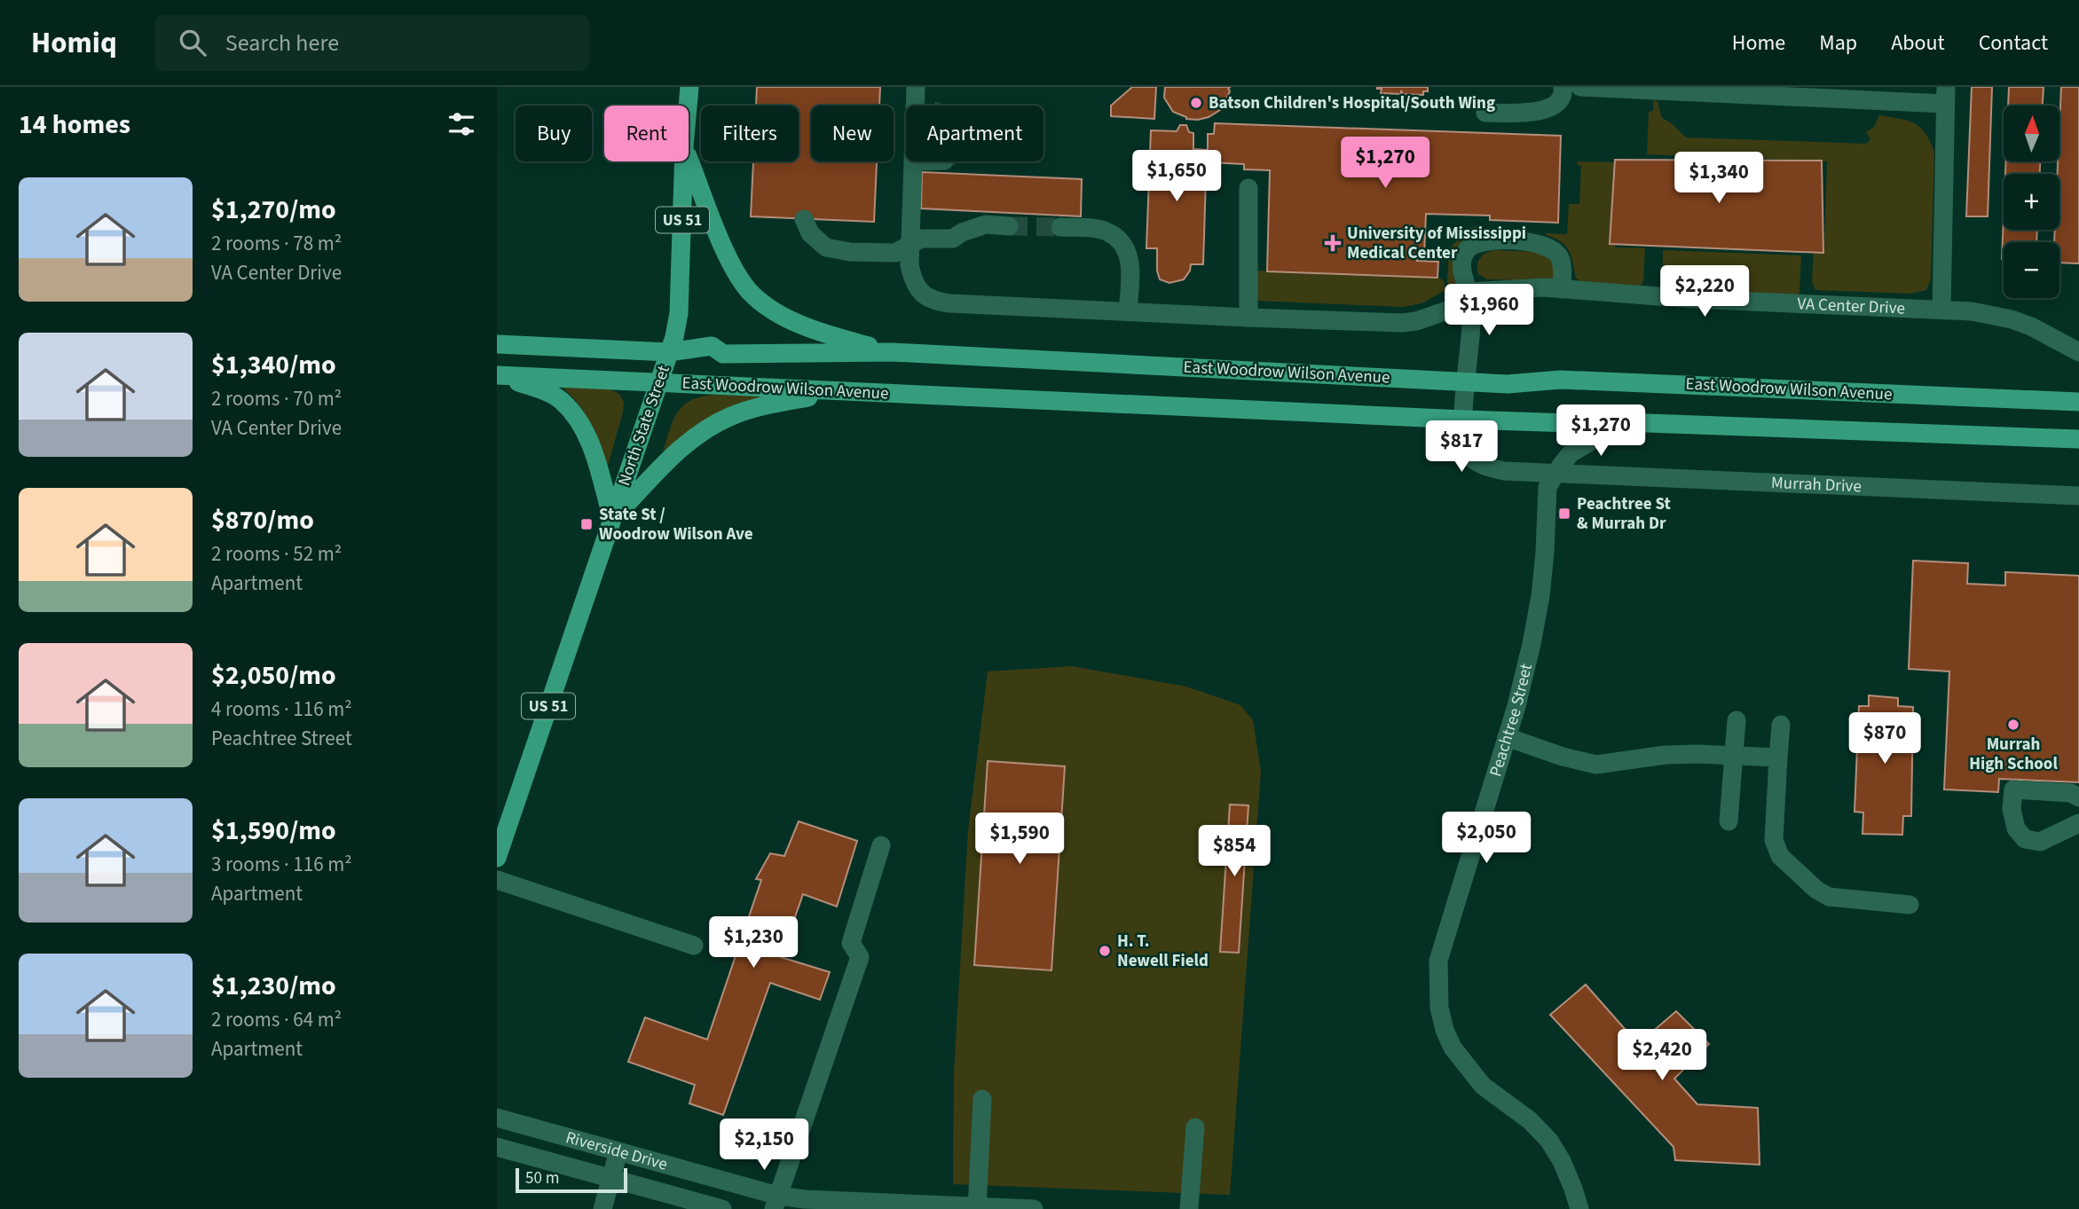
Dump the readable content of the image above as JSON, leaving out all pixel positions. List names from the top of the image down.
{
  "streets": {
    "main road": ["US 51", "East Woodrow Wilson Avenue", "North State Street"],
    "street": [
      "VA Center Drive",
      "Murrah Drive",
      "Peachtree Street",
      "Riverside Drive"
    ]
  },
  "crossings": [
    ["East Woodrow Wilson Avenue", "North State Street"],
    ["East Woodrow Wilson Avenue", "Peachtree Street"],
    ["Murrah Drive", "Peachtree Street"]
  ],
  "places": {
    "other": ["Batson Children's Hospital/South Wing", "Murrah High School", "H. T. Newell Field"],
    "health": ["University of Mississippi Medical Center"],
    "transit": ["Peachtree St & Murrah Dr", "State St / Woodrow Wilson Ave"]
  },
  "scale_bar": "50 m",
  "north": "top",
  "page": {
    "header": "Homiq",
    "search": "Search here",
    "nav": [
      "Home",
      "Map",
      "About",
      "Contact"
    ],
    "heading": "14 homes",
    "map_buttons": ["+", "−"],
    "chip": [
      "Buy",
      "Rent",
      "Filters",
      "New",
      "Apartment"
    ],
    "price": [
      "$1,270",
      "$1,650",
      "$1,340",
      "$2,220",
      "$1,960",
      "$1,270",
      "$817",
      "$870",
      "$2,050",
      "$1,590",
      "$854",
      "$1,230",
      "$2,420",
      "$2,150"
    ],
    "list": [
      {
        "name": "$1,270/mo",
        "note": "2 rooms · 78 m² · VA Center Drive"
      },
      {
        "name": "$1,340/mo",
        "note": "2 rooms · 70 m² · VA Center Drive"
      },
      {
        "name": "$870/mo",
        "note": "2 rooms · 52 m² · Apartment"
      },
      {
        "name": "$2,050/mo",
        "note": "4 rooms · 116 m² · Peachtree Street"
      },
      {
        "name": "$1,590/mo",
        "note": "3 rooms · 116 m² · Apartment"
      },
      {
        "name": "$1,230/mo",
        "note": "2 rooms · 64 m² · Apartment"
      }
    ],
    "scale": "50 m"
  }
}
